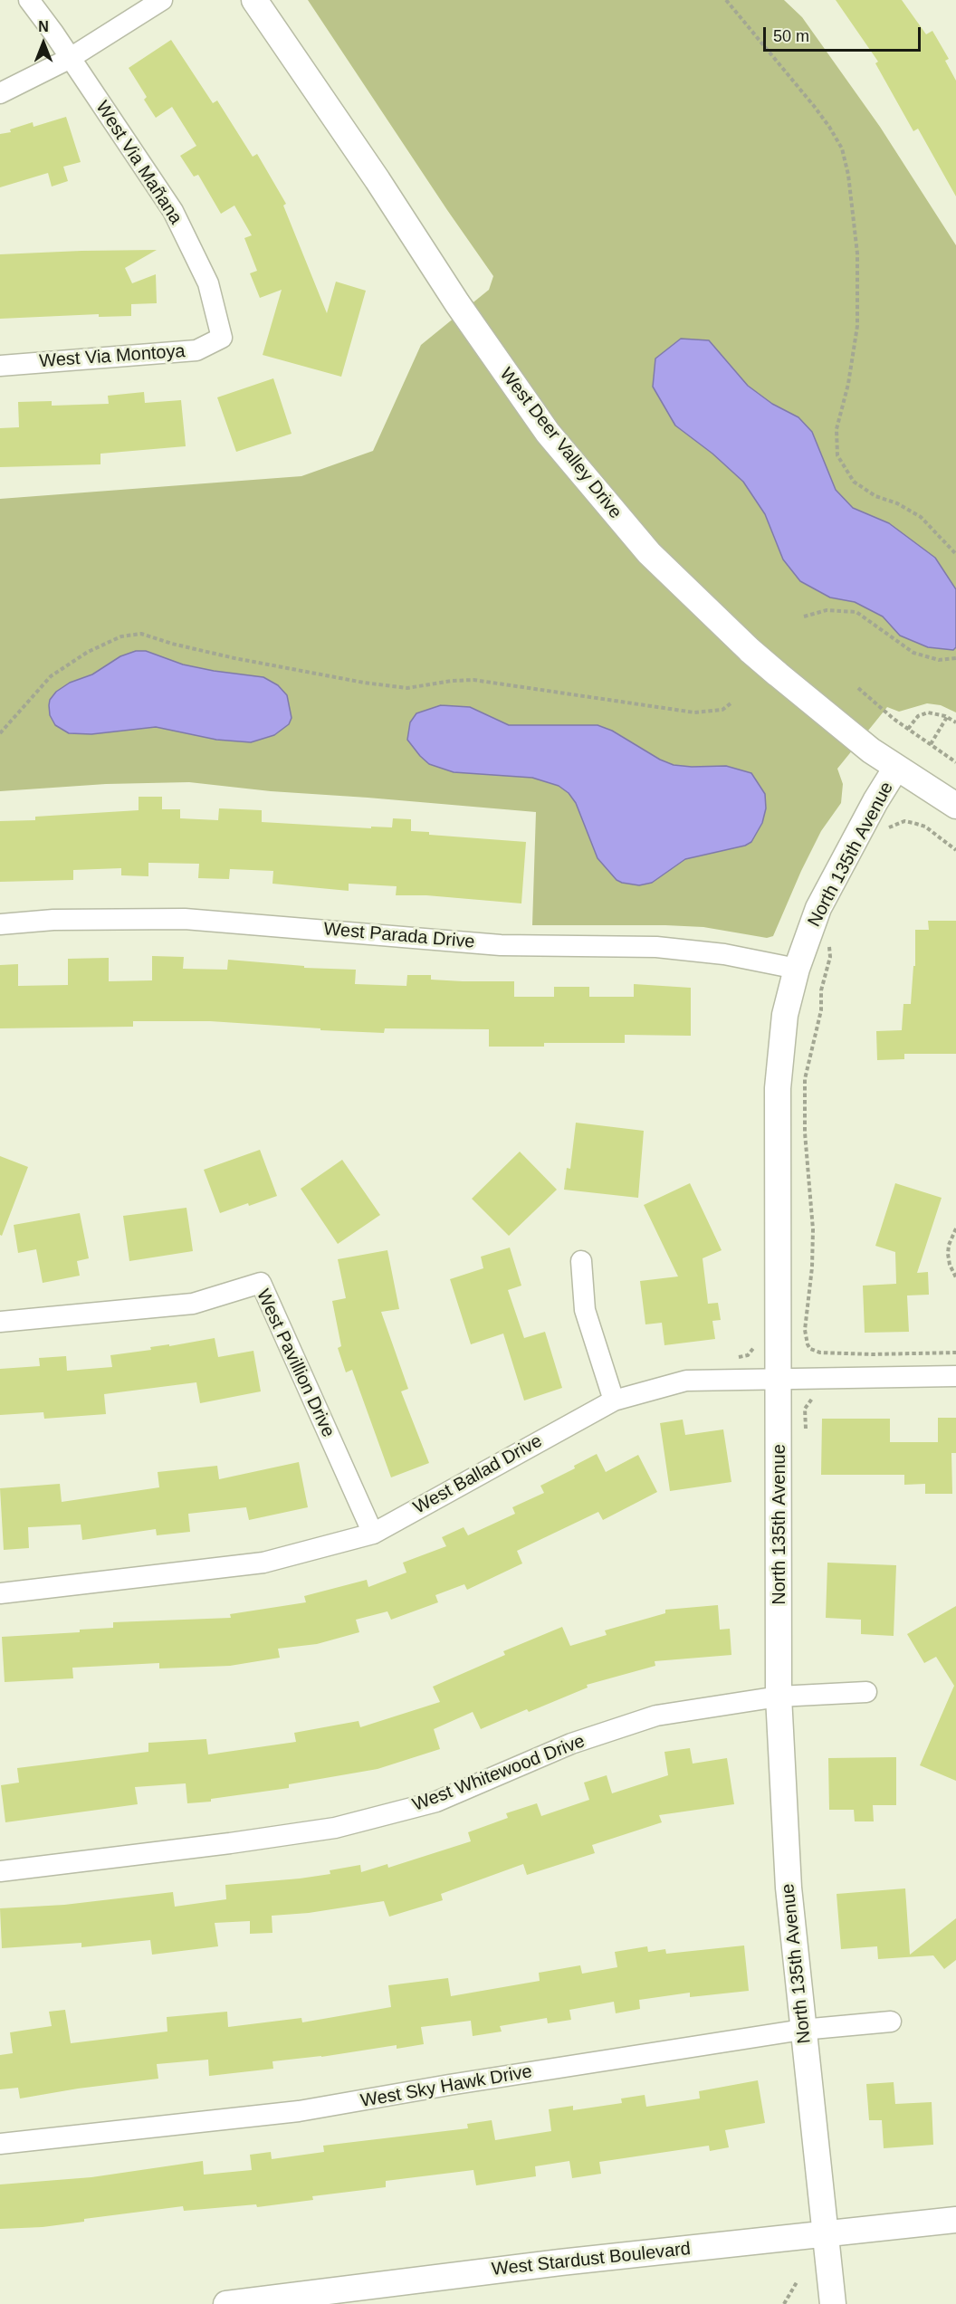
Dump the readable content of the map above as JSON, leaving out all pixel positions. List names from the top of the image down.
{
  "streets": {
    "street": [
      "West Via Mañana",
      "West Via Montoya",
      "West Deer Valley Drive",
      "North 135th Avenue",
      "West Parada Drive",
      "West Pavillion Drive",
      "West Ballad Drive",
      "West Whitewood Drive",
      "West Sky Hawk Drive",
      "West Stardust Boulevard"
    ]
  },
  "crossings": [
    ["West Via Mañana", "West Via Montoya"],
    ["West Deer Valley Drive", "North 135th Avenue"],
    ["North 135th Avenue", "West Parada Drive"],
    ["North 135th Avenue", "West Ballad Drive"],
    ["North 135th Avenue", "West Whitewood Drive"],
    ["North 135th Avenue", "West Sky Hawk Drive"],
    ["North 135th Avenue", "West Stardust Boulevard"],
    ["West Pavillion Drive", "West Ballad Drive"]
  ],
  "scale_bar": "50 m",
  "north": "top"
}
